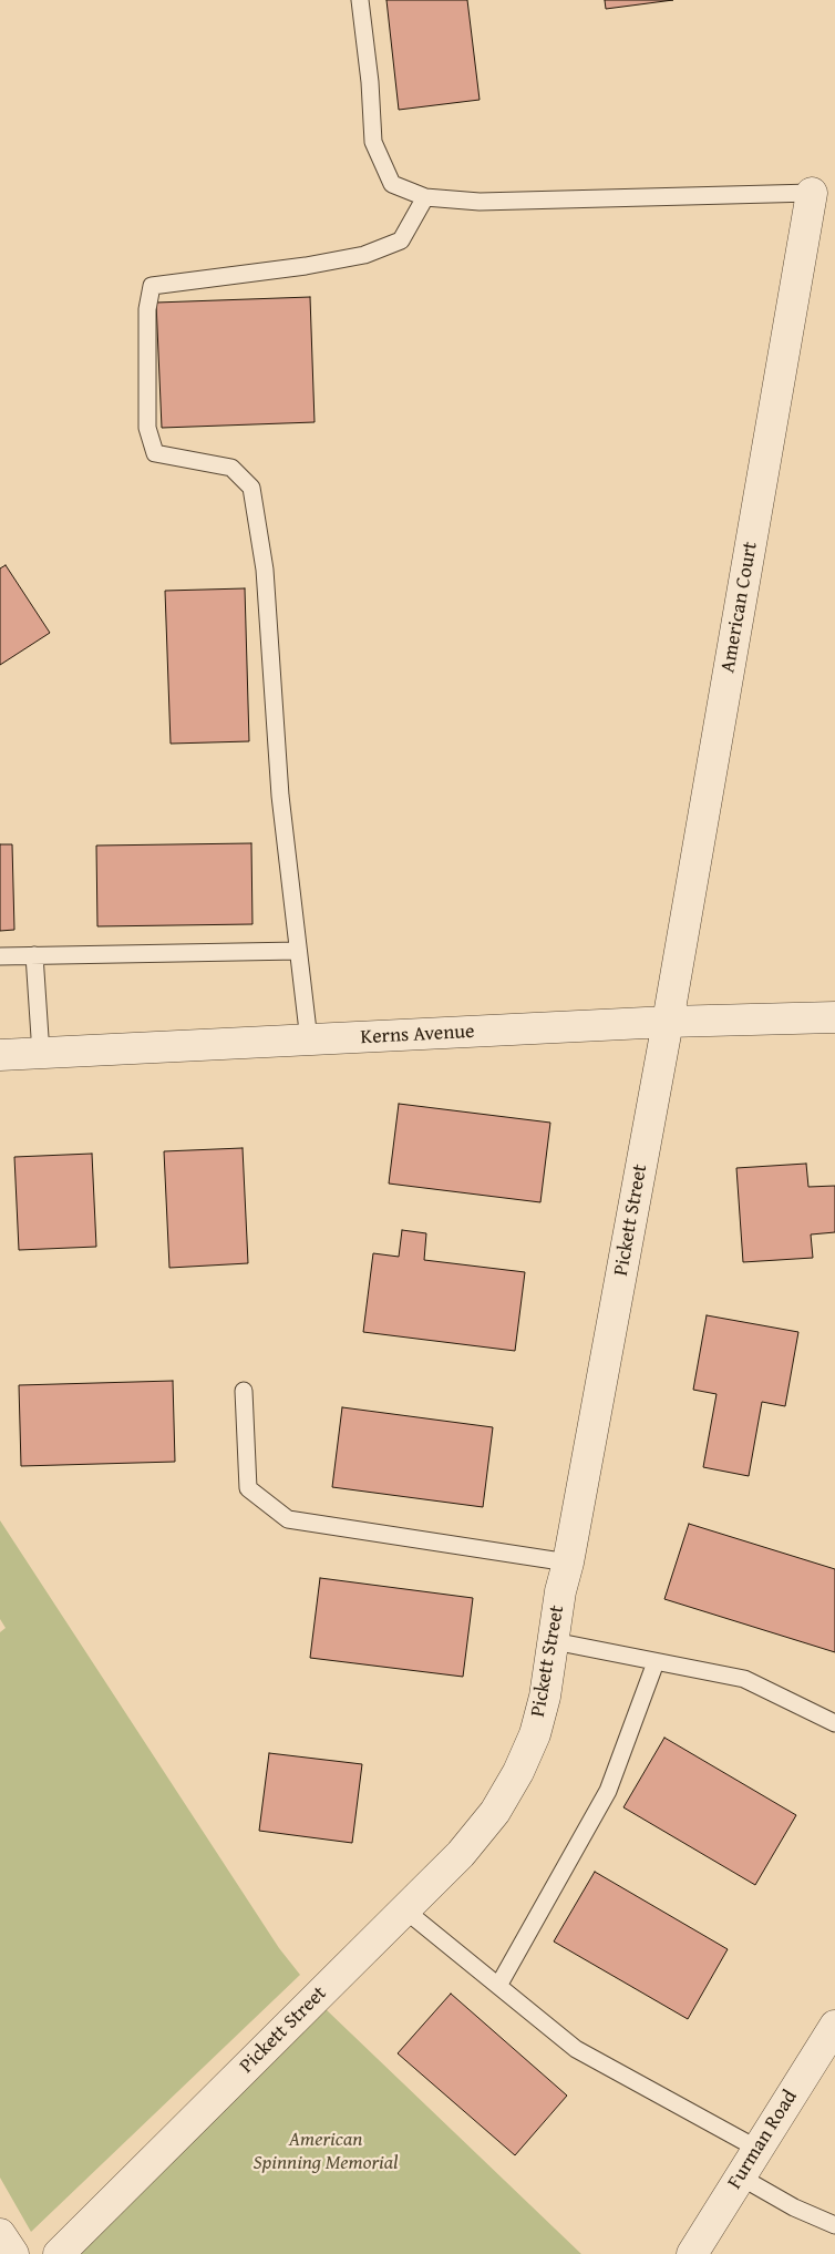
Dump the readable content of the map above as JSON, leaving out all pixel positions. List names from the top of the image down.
{
  "streets": {
    "street": [
      "American Court",
      "Kerns Avenue",
      "Pickett Street",
      "Furman Road"
    ]
  },
  "crossings": [
    ["American Court", "Kerns Avenue"],
    ["American Court", "Pickett Street"],
    ["Kerns Avenue", "Pickett Street"]
  ],
  "parks": ["American Spinning Memorial"]
}
